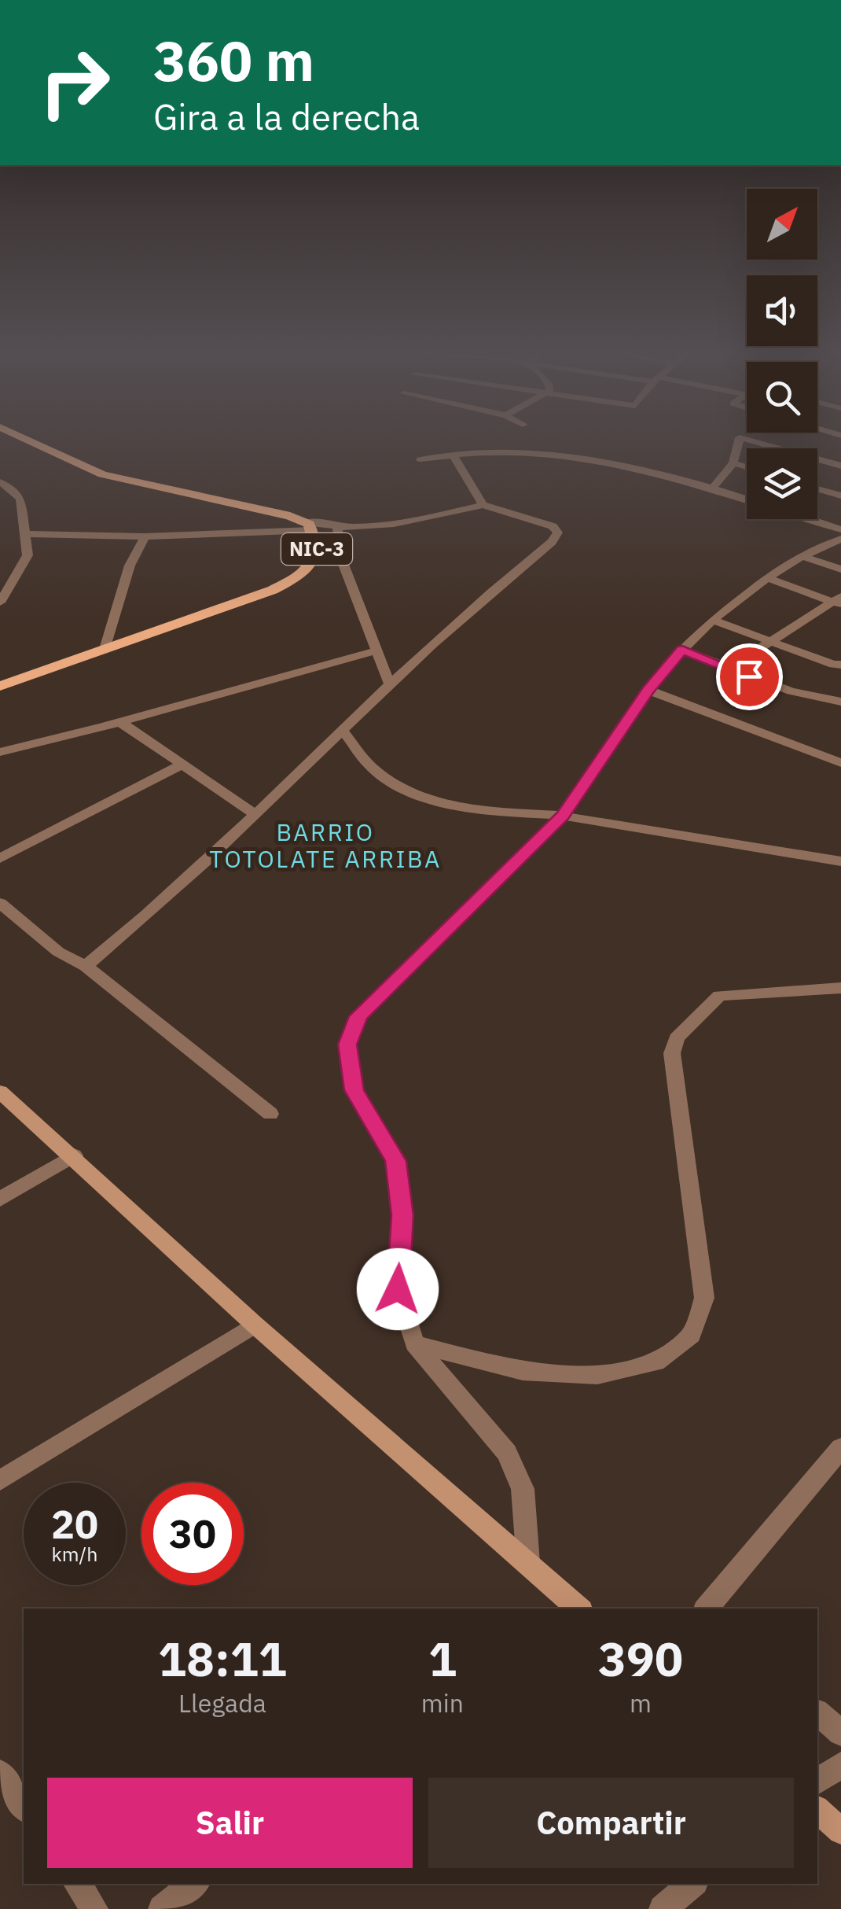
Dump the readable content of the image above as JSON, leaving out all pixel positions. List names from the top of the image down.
{
  "streets": {
    "main road": ["NIC-3"]
  },
  "districts": ["BARRIO TOTOLATE ARRIBA"],
  "north": "top right",
  "page": {
    "turn": ["360 m", "Gira a la derecha"],
    "speed": "20 km/h",
    "limit": "30",
    "eta": [
      "18:11",
      "Llegada",
      "1",
      "min",
      "390",
      "m"
    ],
    "buttons": ["Salir", "Compartir"]
  }
}
